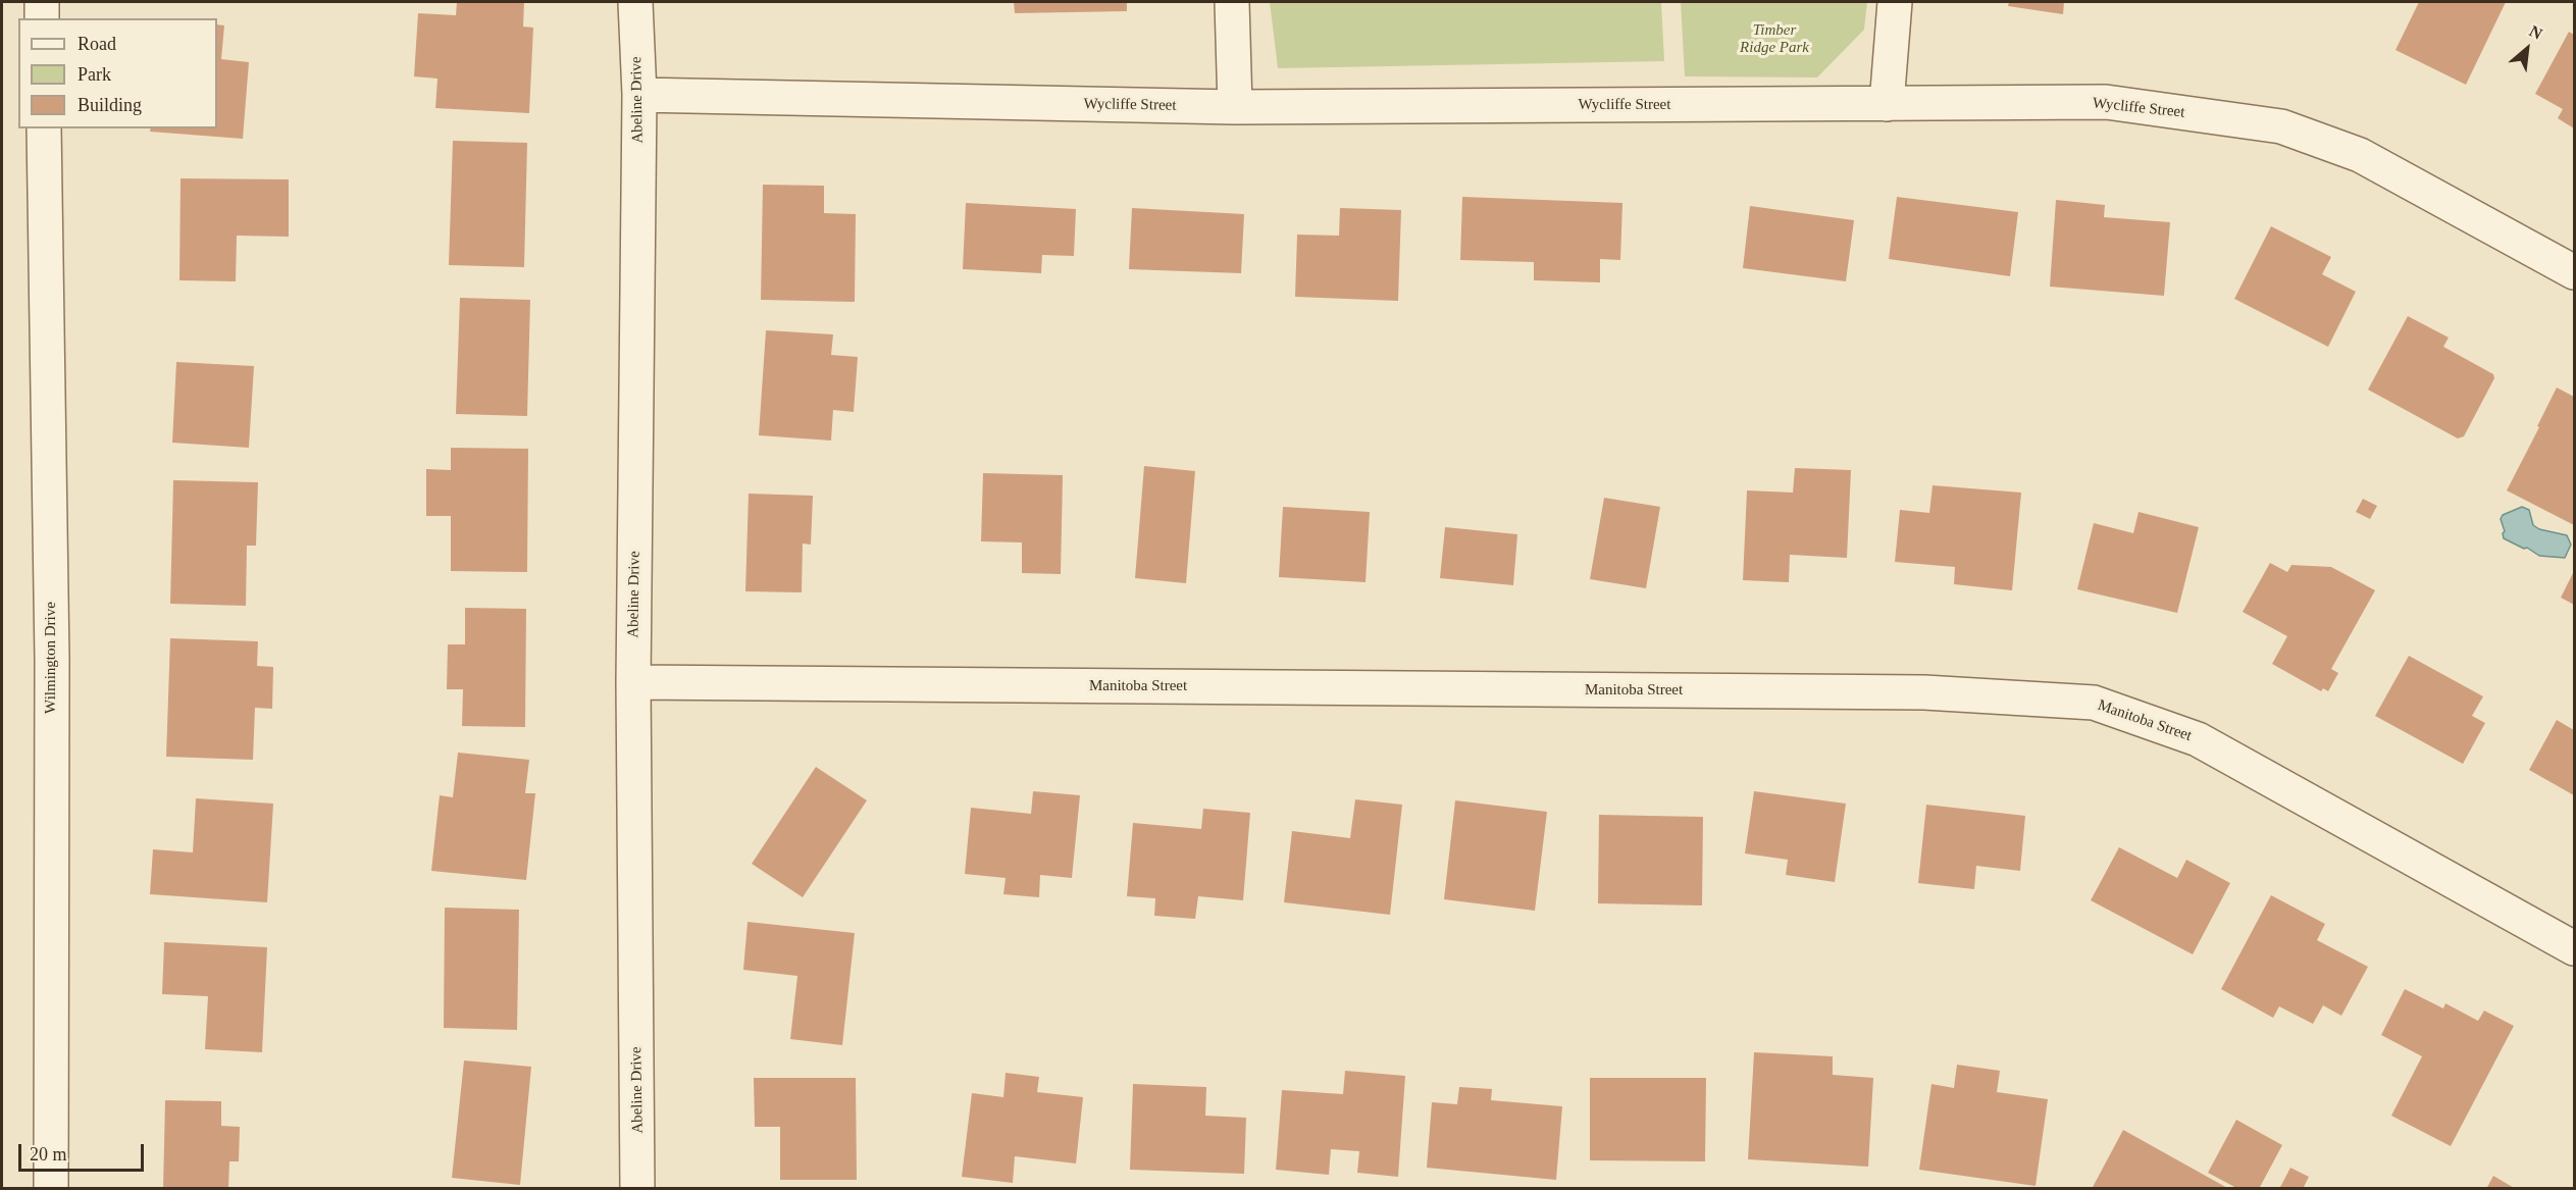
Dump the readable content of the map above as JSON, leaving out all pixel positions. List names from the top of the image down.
{
  "streets": {
    "street": [
      "Abeline Drive",
      "Wycliffe Street",
      "Wilmington Drive",
      "Manitoba Street"
    ]
  },
  "crossings": [
    ["Abeline Drive", "Wycliffe Street"],
    ["Abeline Drive", "Manitoba Street"]
  ],
  "parks": ["Timber Ridge Park"],
  "legend": ["Road", "Park", "Building"],
  "scale_bar": "20 m",
  "north": "top right"
}
